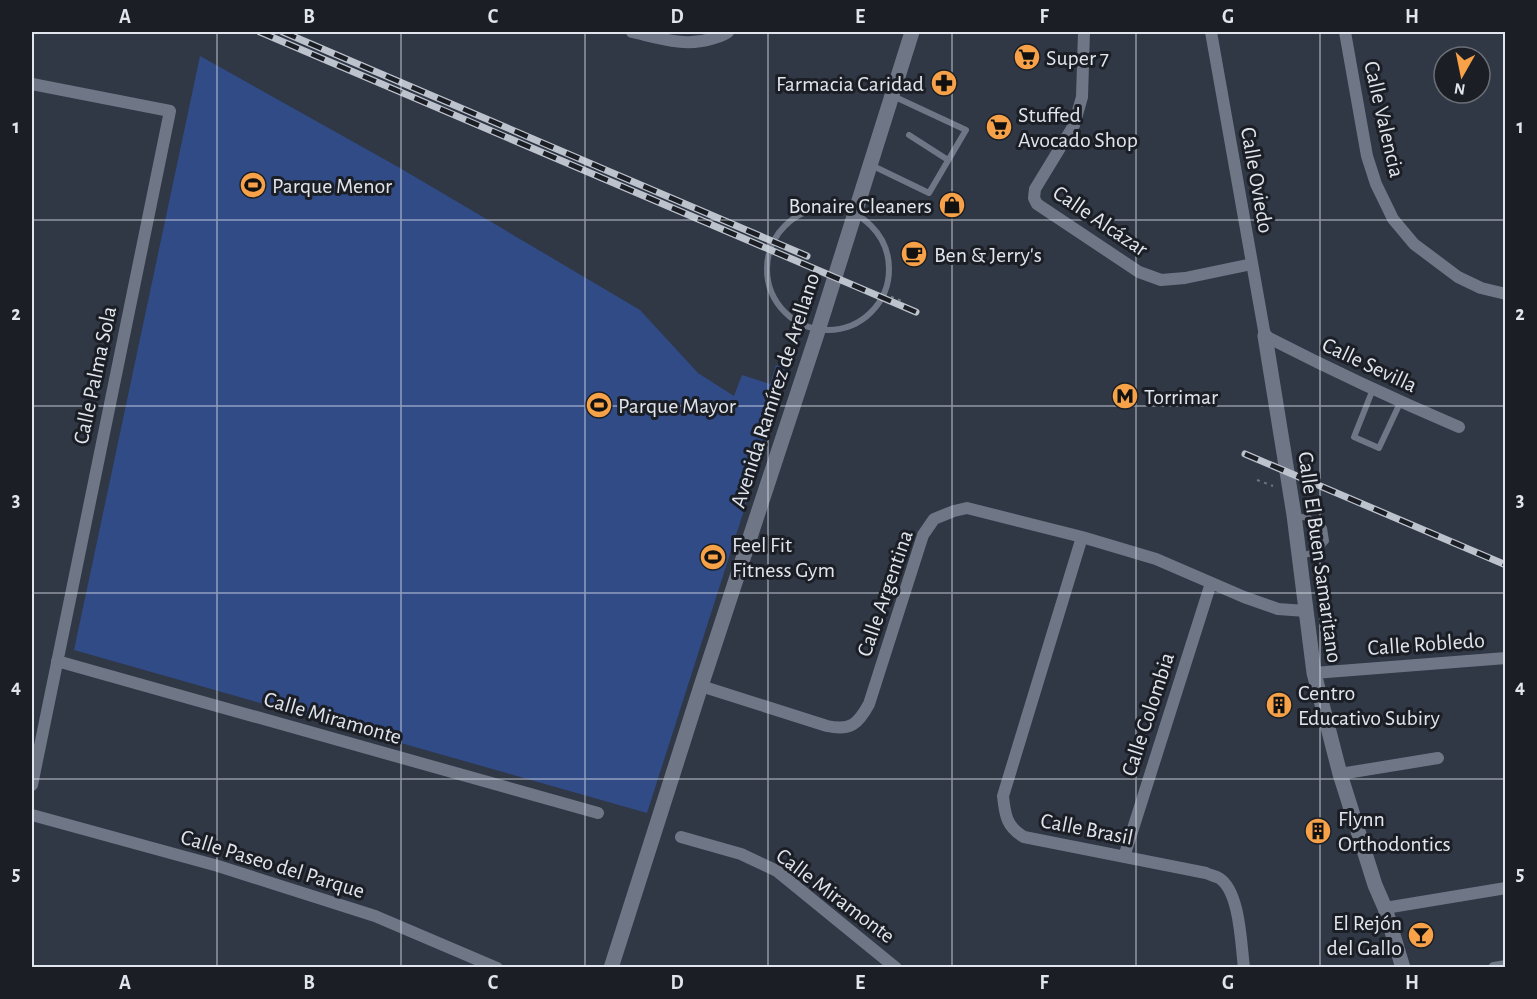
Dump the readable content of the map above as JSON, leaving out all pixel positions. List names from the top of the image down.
{
  "streets": {
    "street": [
      "Calle Valencia",
      "Calle Oviedo",
      "Calle Alcázar",
      "Calle Sevilla",
      "Calle Palma Sola",
      "Avenida Ramírez de Arellano",
      "Calle El Buen Samaritano",
      "Calle Argentina",
      "Calle Robledo",
      "Calle Colombia",
      "Calle Miramonte",
      "Calle Brasil",
      "Calle Paseo del Parque"
    ]
  },
  "crossings": [
    ["Calle Oviedo", "Calle Alcázar"],
    ["Calle Oviedo", "Calle Sevilla"],
    ["Calle Oviedo", "Calle El Buen Samaritano"],
    ["Calle Sevilla", "Calle El Buen Samaritano"],
    ["Calle Palma Sola", "Calle Miramonte"],
    ["Avenida Ramírez de Arellano", "Calle Argentina"],
    ["Calle El Buen Samaritano", "Calle Argentina"],
    ["Calle El Buen Samaritano", "Calle Robledo"],
    ["Calle Argentina", "Calle Colombia"],
    ["Calle Argentina", "Calle Brasil"],
    ["Calle Colombia", "Calle Brasil"]
  ],
  "places": {
    "supermarket": ["Super 7", "Stuffed Avocado Shop"],
    "pharmacy": ["Farmacia Caridad"],
    "sports": ["Parque Menor", "Parque Mayor", "Feel Fit Fitness Gym"],
    "shop": ["Bonaire Cleaners"],
    "cafe": ["Ben & Jerry's"],
    "metro station": ["Torrimar"],
    "building": ["Centro Educativo Subiry", "Flynn Orthodontics"],
    "bar": ["El Rejón del Gallo"]
  },
  "north": "bottom",
  "grid": {
    "columns": [
      "A",
      "B",
      "C",
      "D",
      "E",
      "F",
      "G",
      "H"
    ],
    "rows": [
      "1",
      "2",
      "3",
      "4",
      "5"
    ]
  }
}
